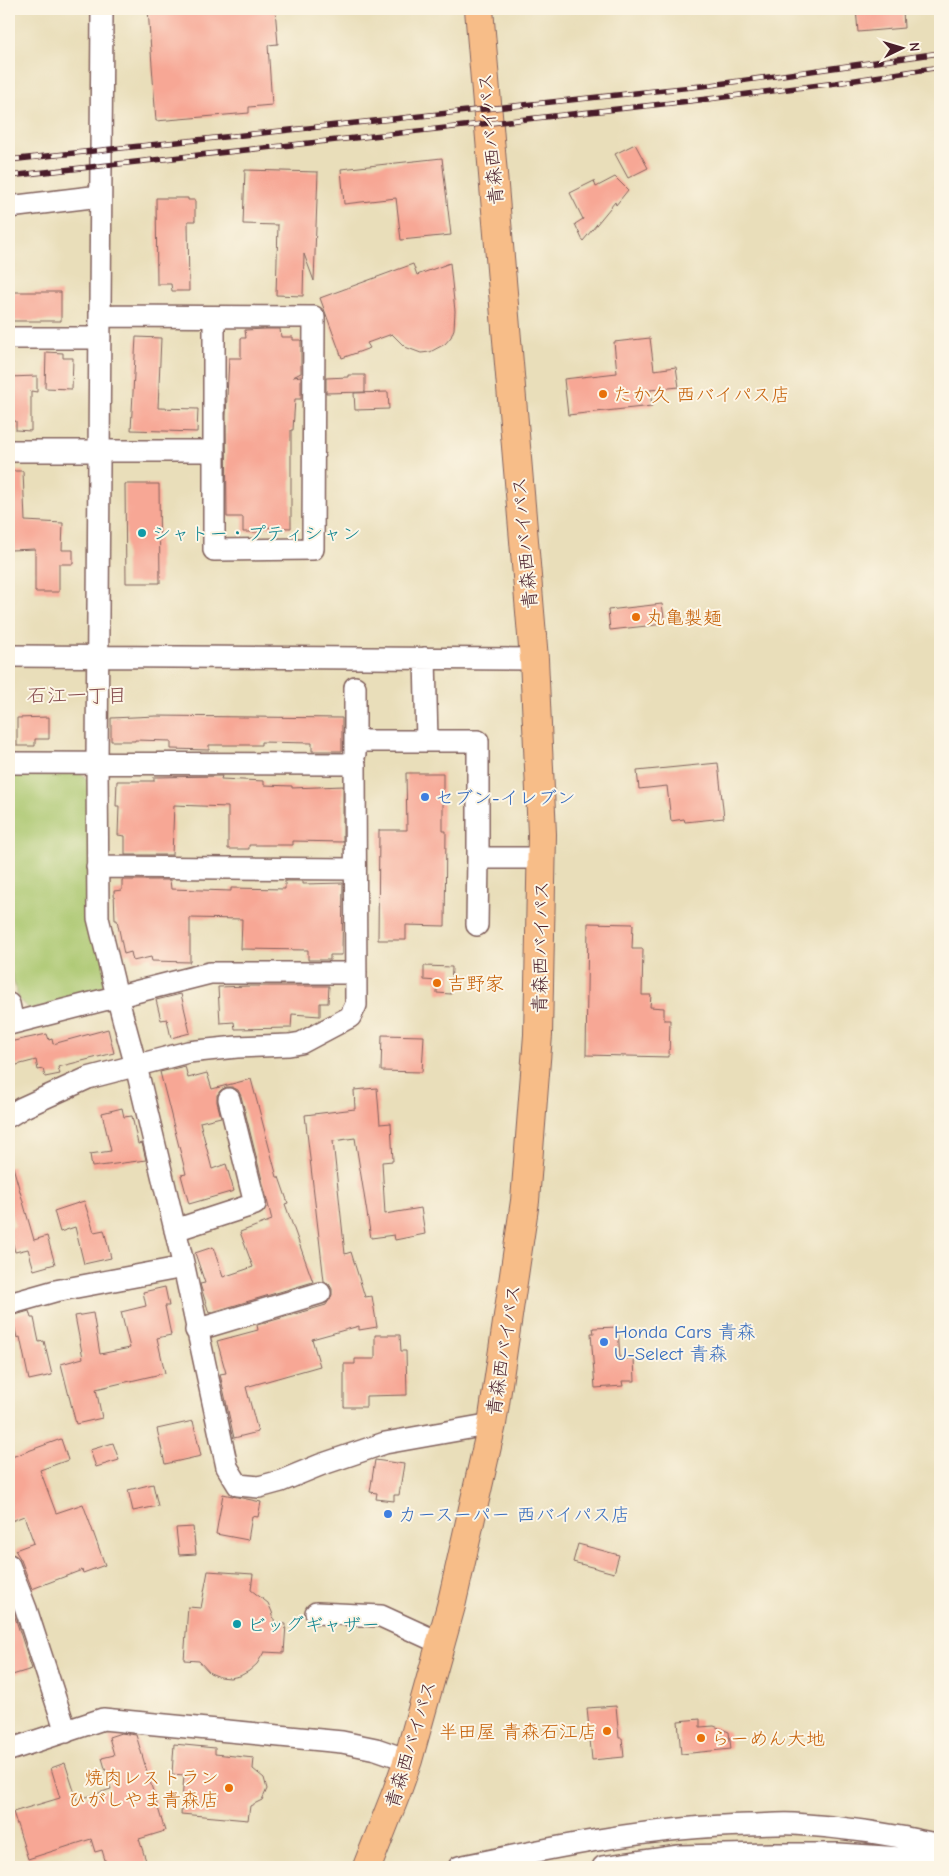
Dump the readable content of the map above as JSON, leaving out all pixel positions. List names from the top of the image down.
{
  "streets": {
    "highway": ["青森西バイパス"]
  },
  "districts": ["石江一丁目"],
  "places": [
    "たか久 西バイパス店",
    "シャトー・プティシャン",
    "丸亀製麺",
    "セブン-イレブン",
    "吉野家",
    "Honda Cars 青森 U-Select 青森",
    "カースーパー 西バイパス店",
    "ビッグギャザー",
    "半田屋 青森石江店",
    "らーめん大地",
    "焼肉レストラン ひがしやま青森店"
  ],
  "north": "right"
}
